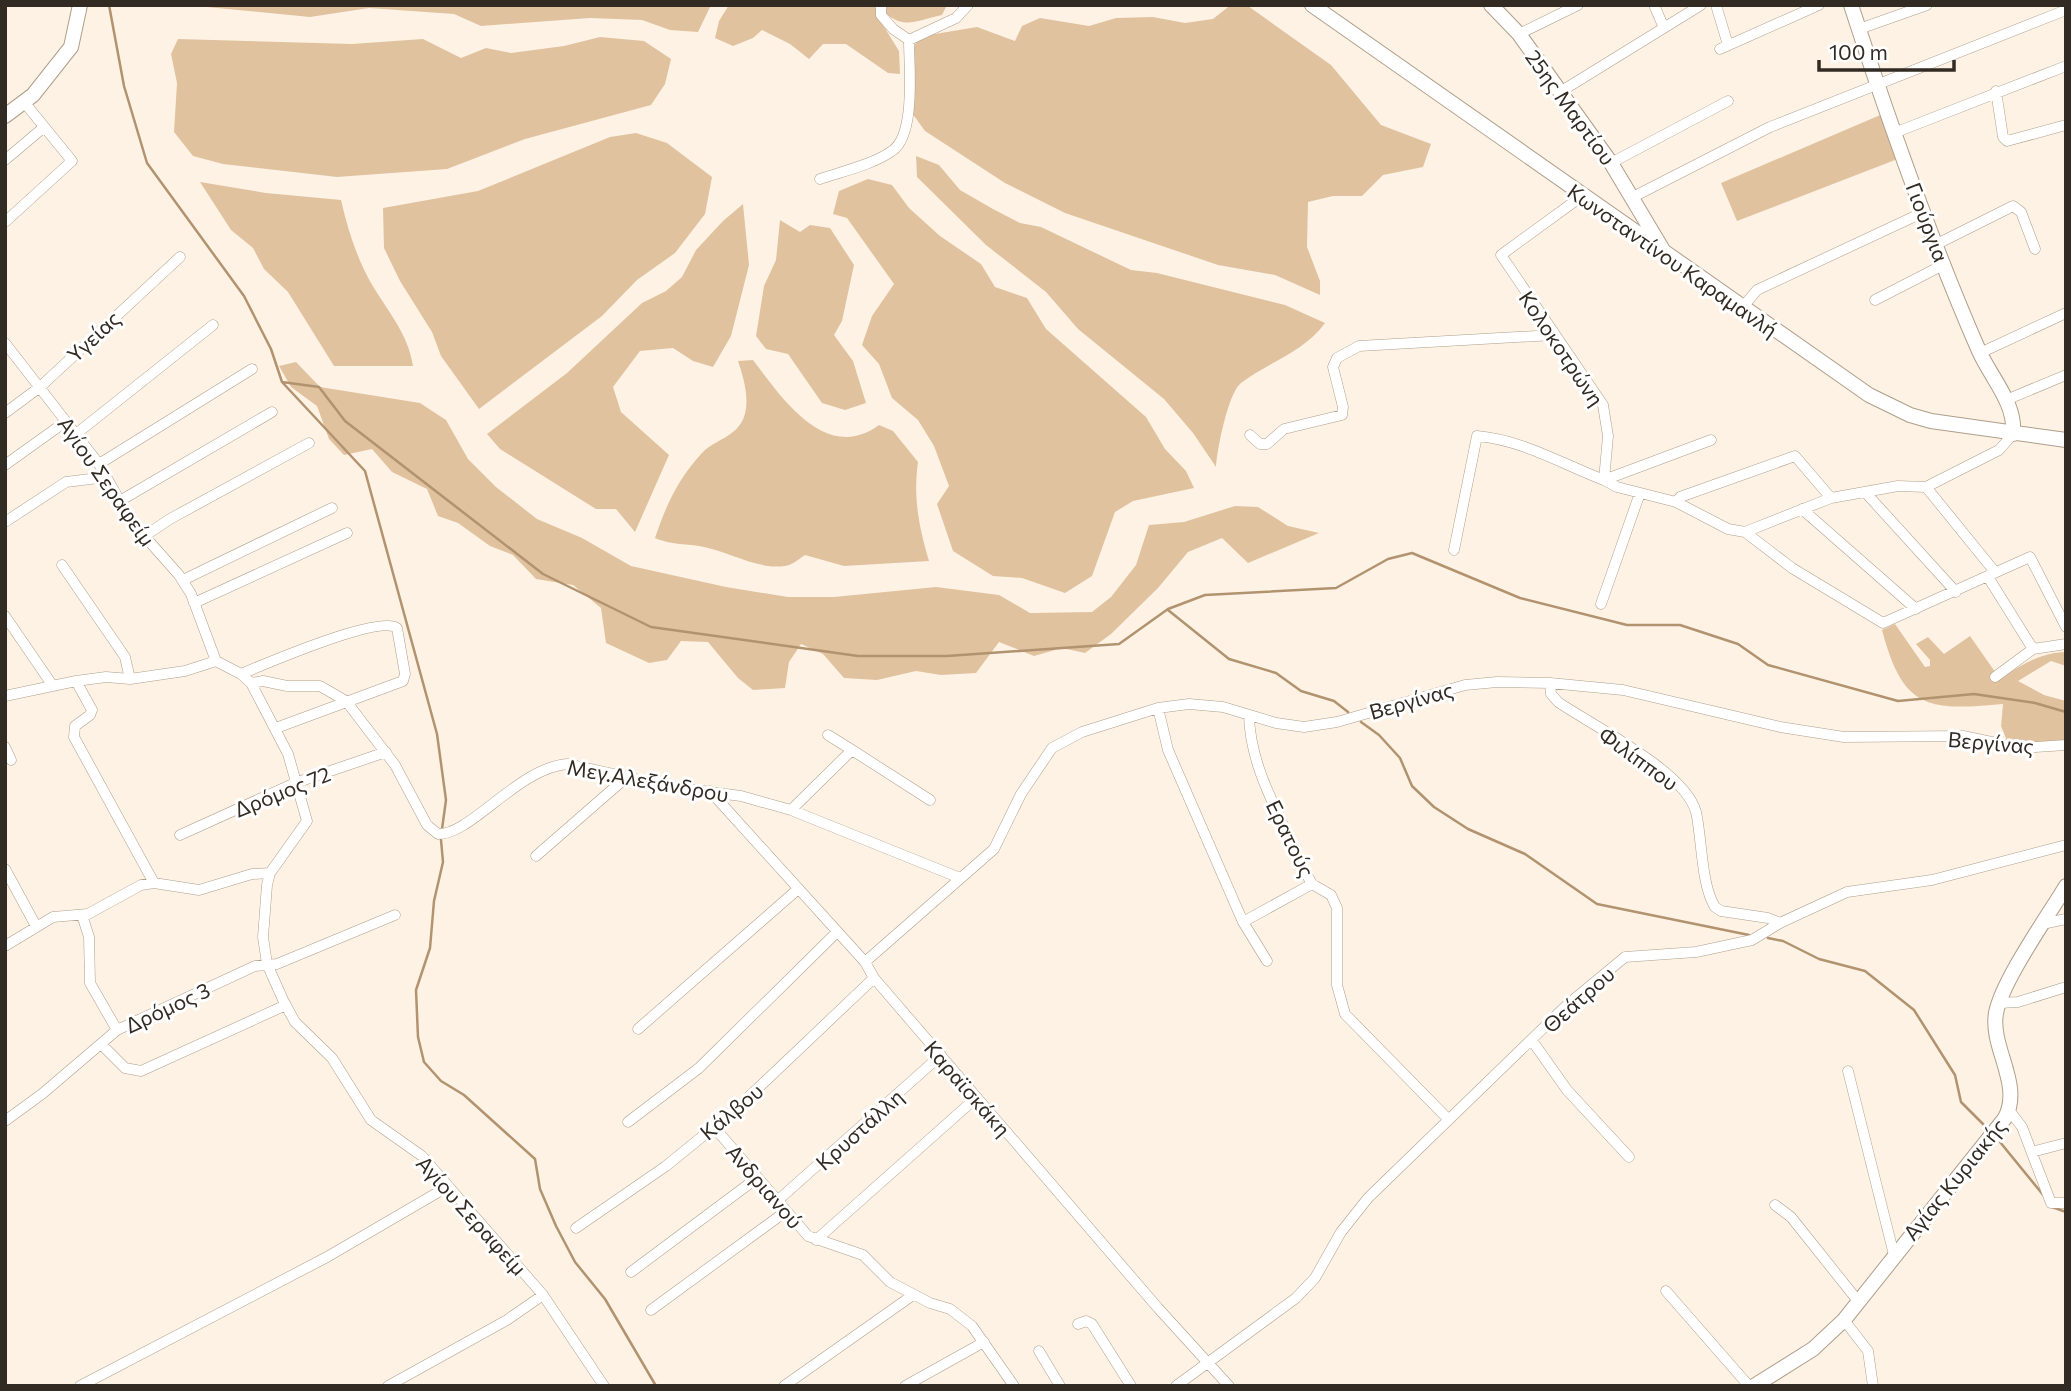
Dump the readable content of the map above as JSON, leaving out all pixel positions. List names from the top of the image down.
{
  "streets": {
    "street": [
      "25ης Μαρτίου",
      "Γιούργια",
      "Κωνσταντίνου Καραμανλή",
      "Υγείας",
      "Κολοκοτρώνη",
      "Αγίου Σεραφείμ",
      "Βεργίνας",
      "Φιλίππου",
      "Μεγ.Αλεξάνδρου",
      "Δρόμος 72",
      "Ερατούς",
      "Θεάτρου",
      "Δρόμος 3",
      "Καραϊσκάκη",
      "Κάλβου",
      "Κρυστάλλη",
      "Αγίας Κυριακής",
      "Ανδριανού"
    ]
  },
  "crossings": [
    ["25ης Μαρτίου", "Κωνσταντίνου Καραμανλή"],
    ["Γιούργια", "Κωνσταντίνου Καραμανλή"],
    ["Κωνσταντίνου Καραμανλή", "Κολοκοτρώνη"],
    ["Υγείας", "Αγίου Σεραφείμ"],
    ["Αγίου Σεραφείμ", "Μεγ.Αλεξάνδρου"],
    ["Αγίου Σεραφείμ", "Δρόμος 72"],
    ["Αγίου Σεραφείμ", "Δρόμος 3"],
    ["Βεργίνας", "Φιλίππου"],
    ["Βεργίνας", "Μεγ.Αλεξάνδρου"],
    ["Βεργίνας", "Ερατούς"],
    ["Βεργίνας", "Καραϊσκάκη"],
    ["Φιλίππου", "Θεάτρου"],
    ["Μεγ.Αλεξάνδρου", "Δρόμος 72"],
    ["Μεγ.Αλεξάνδρου", "Καραϊσκάκη"],
    ["Ερατούς", "Θεάτρου"],
    ["Θεάτρου", "Καραϊσκάκη"],
    ["Καραϊσκάκη", "Κάλβου"],
    ["Καραϊσκάκη", "Κρυστάλλη"],
    ["Κάλβου", "Ανδριανού"],
    ["Κρυστάλλη", "Ανδριανού"]
  ],
  "scale_bar": "100 m"
}
